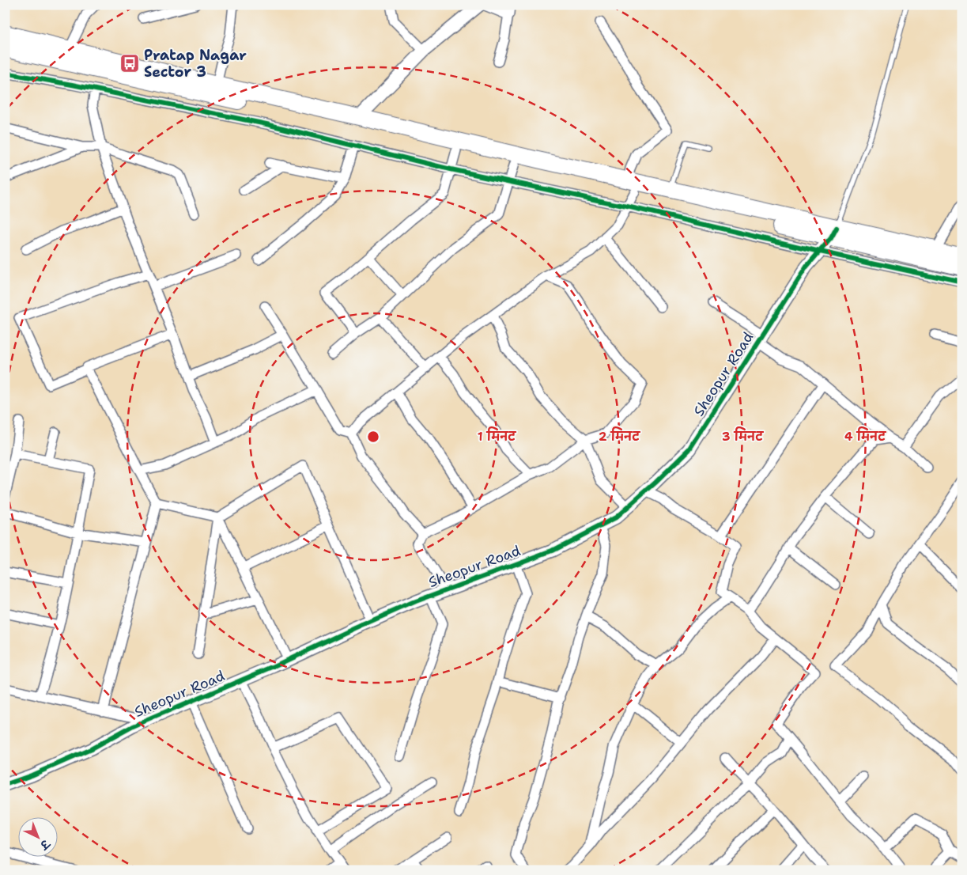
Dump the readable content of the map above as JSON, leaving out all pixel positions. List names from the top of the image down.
{
  "streets": {
    "street": ["Sheopur Road"]
  },
  "places": {
    "bus stop": ["Pratap Nagar Sector 3"]
  },
  "north": "bottom right",
  "rings": [
    "1 मिनट",
    "2 मिनट",
    "3 मिनट",
    "4 मिनट"
  ]
}
